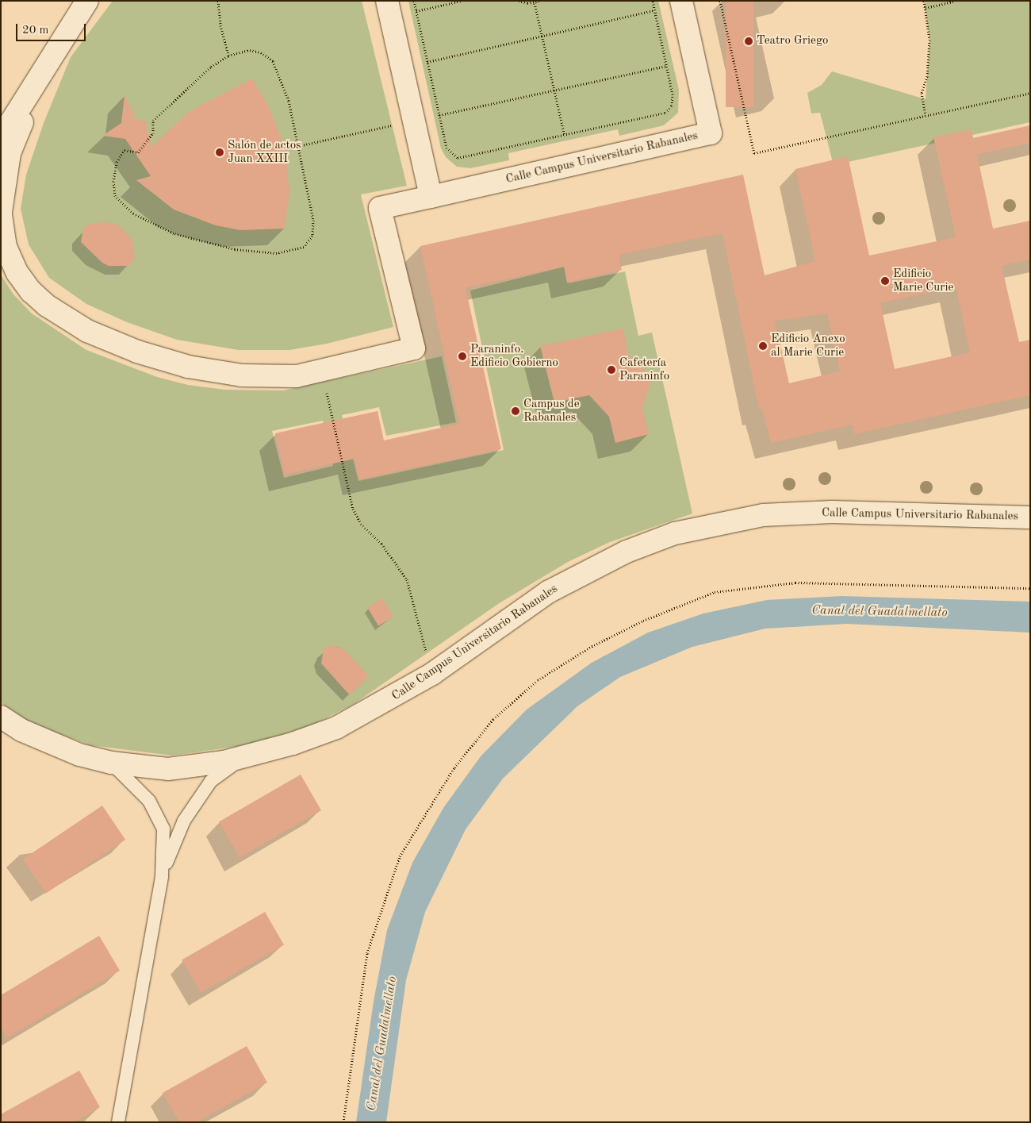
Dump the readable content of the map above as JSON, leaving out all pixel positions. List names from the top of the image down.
{
  "streets": {
    "street": ["Calle Campus Universitario Rabanales"]
  },
  "water": ["Canal del Guadalmellato"],
  "places": [
    "Teatro Griego",
    "Salón de actos Juan XXIII",
    "Edificio Marie Curie",
    "Edificio Anexo al Marie Curie",
    "Paraninfo. Edificio Gobierno",
    "Cafetería Paraninfo",
    "Campus de Rabanales"
  ],
  "scale_bar": "20 m"
}
